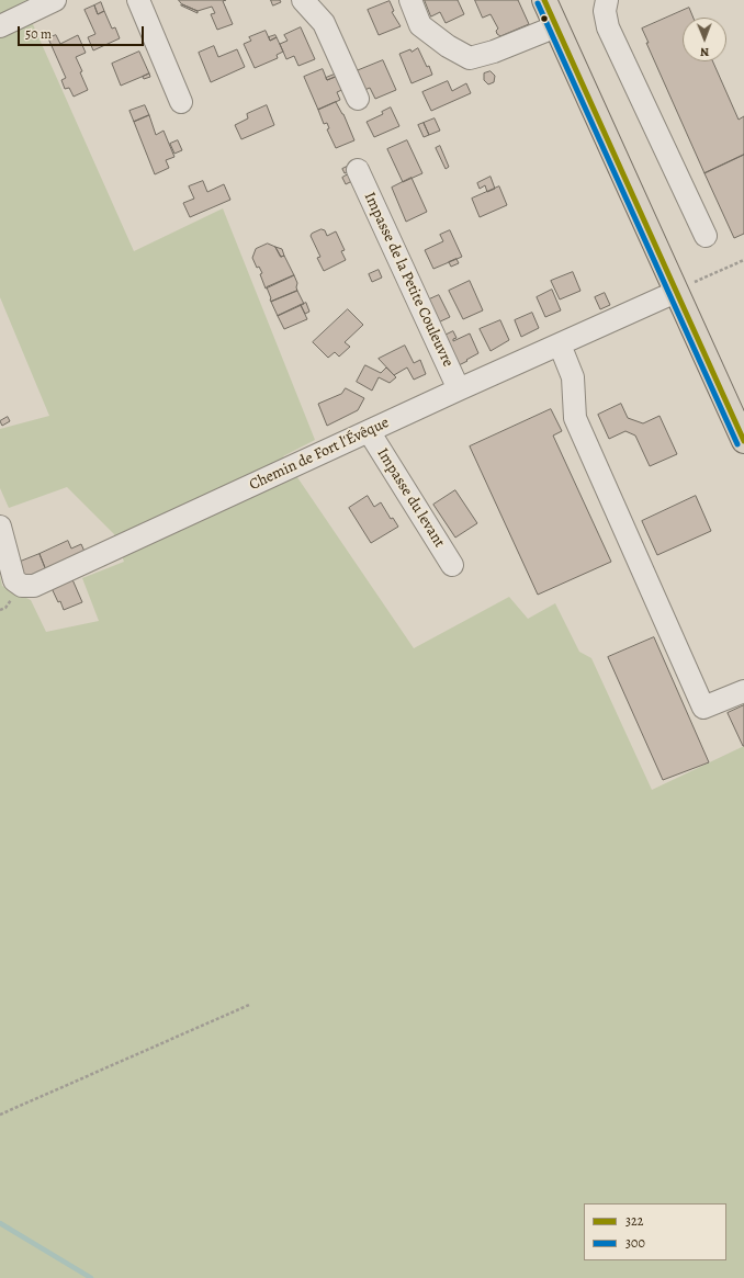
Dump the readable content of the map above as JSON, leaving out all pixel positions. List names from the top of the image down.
{
  "streets": {
    "street": ["Impasse de la Petite Couleuvre", "Chemin de Fort l'Évêque", "Impasse du levant"]
  },
  "crossings": [
    ["Impasse de la Petite Couleuvre", "Chemin de Fort l'Évêque"],
    ["Chemin de Fort l'Évêque", "Impasse du levant"]
  ],
  "lines": ["transit line 322", "transit line 300"],
  "legend": ["322", "300"],
  "scale_bar": "50 m",
  "north": "bottom"
}
